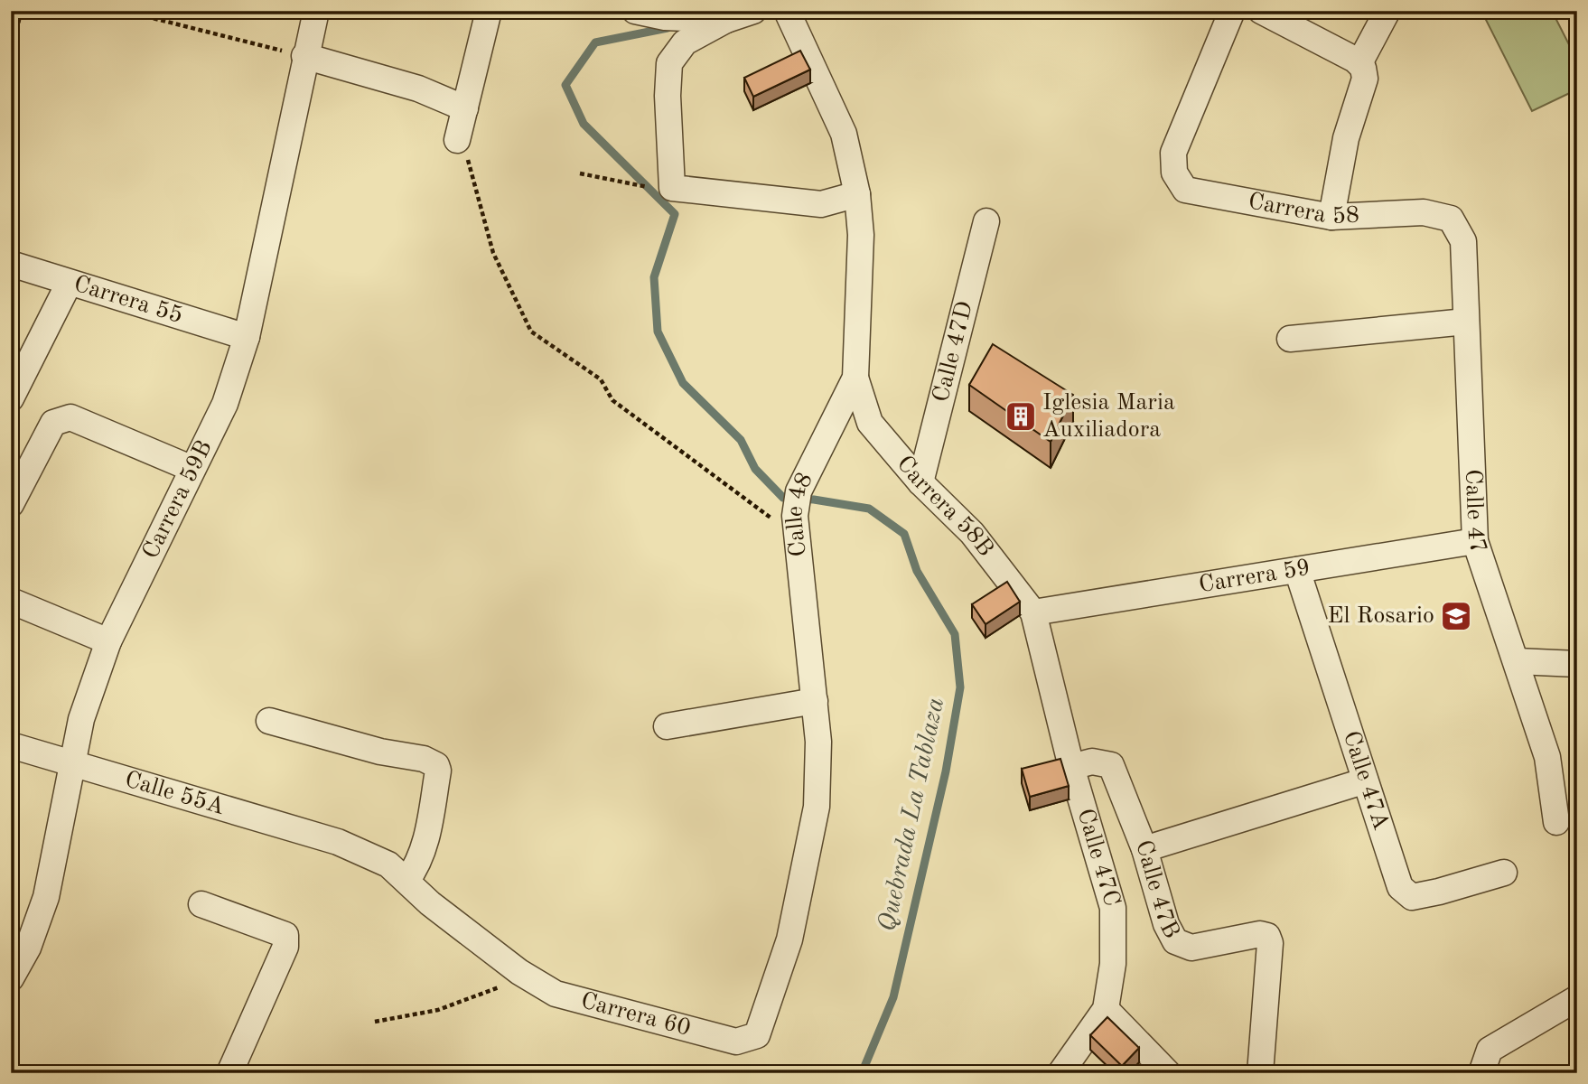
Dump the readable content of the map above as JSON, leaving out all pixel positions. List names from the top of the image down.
{
  "streets": {
    "street": [
      "Carrera 58",
      "Carrera 55",
      "Calle 47D",
      "Carrera 59B",
      "Carrera 58B",
      "Calle 47",
      "Calle 48",
      "Carrera 59",
      "Calle 47A",
      "Calle 55A",
      "Calle 47C",
      "Calle 47B",
      "Carrera 60"
    ]
  },
  "crossings": [
    ["Carrera 58", "Calle 47"],
    ["Carrera 55", "Carrera 59B"],
    ["Calle 47D", "Carrera 58B"],
    ["Carrera 59B", "Calle 55A"],
    ["Carrera 58B", "Calle 48"],
    ["Carrera 58B", "Carrera 59"],
    ["Carrera 58B", "Calle 47C"],
    ["Calle 47", "Carrera 59"],
    ["Calle 48", "Carrera 60"],
    ["Carrera 59", "Calle 47A"],
    ["Carrera 59", "Calle 47C"],
    ["Calle 55A", "Carrera 60"],
    ["Calle 47C", "Calle 47B"]
  ],
  "water": ["Quebrada La Tablaza"],
  "places": {
    "building": ["Iglesia Maria Auxiliadora"],
    "school or university": ["El Rosario"]
  }
}
